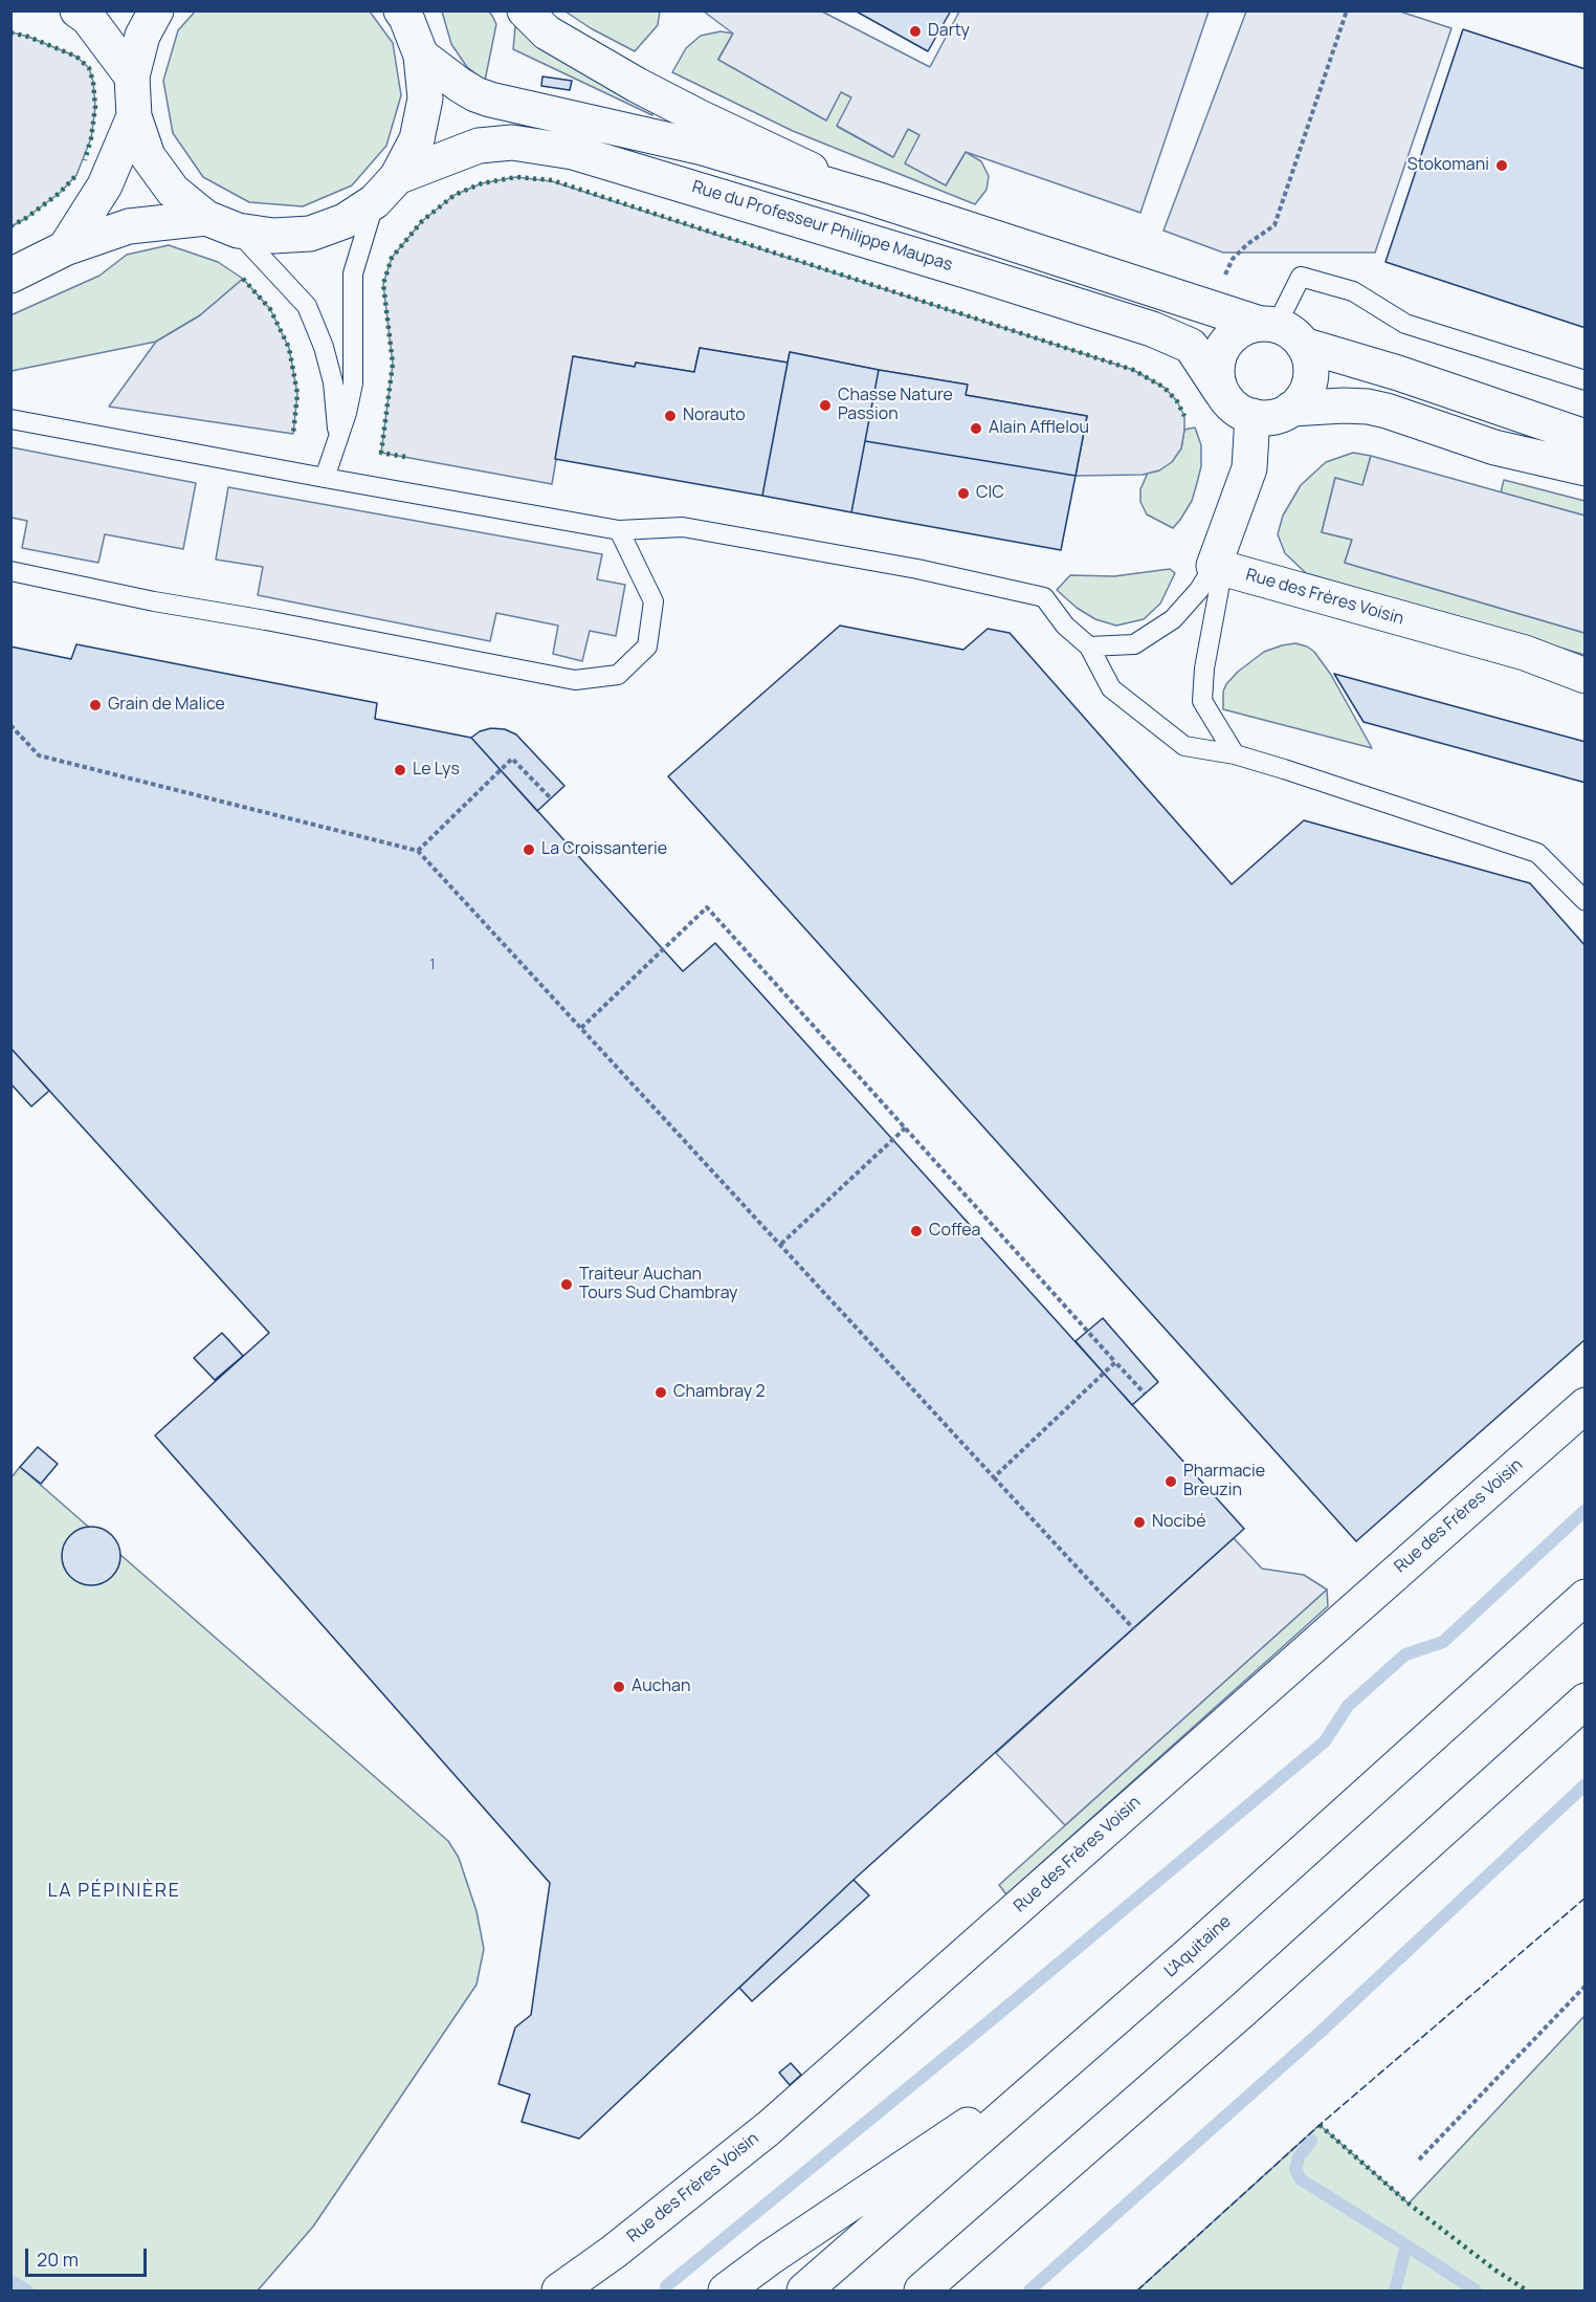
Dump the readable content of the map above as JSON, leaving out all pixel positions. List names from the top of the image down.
{
  "streets": {
    "main road": ["Rue du Professeur Philippe Maupas", "Rue des Frères Voisin", "L'Aquitaine"]
  },
  "districts": ["LA PÉPINIÈRE"],
  "places": [
    "Darty",
    "Stokomani",
    "Chasse Nature Passion",
    "Norauto",
    "Alain Afflelou",
    "CIC",
    "Grain de Malice",
    "Le Lys",
    "La Croissanterie",
    "Coffea",
    "Traiteur Auchan Tours Sud Chambray",
    "Chambray 2",
    "Pharmacie Breuzin",
    "Nocibé",
    "Auchan"
  ],
  "house_numbers": ["1"],
  "scale_bar": "20 m"
}
